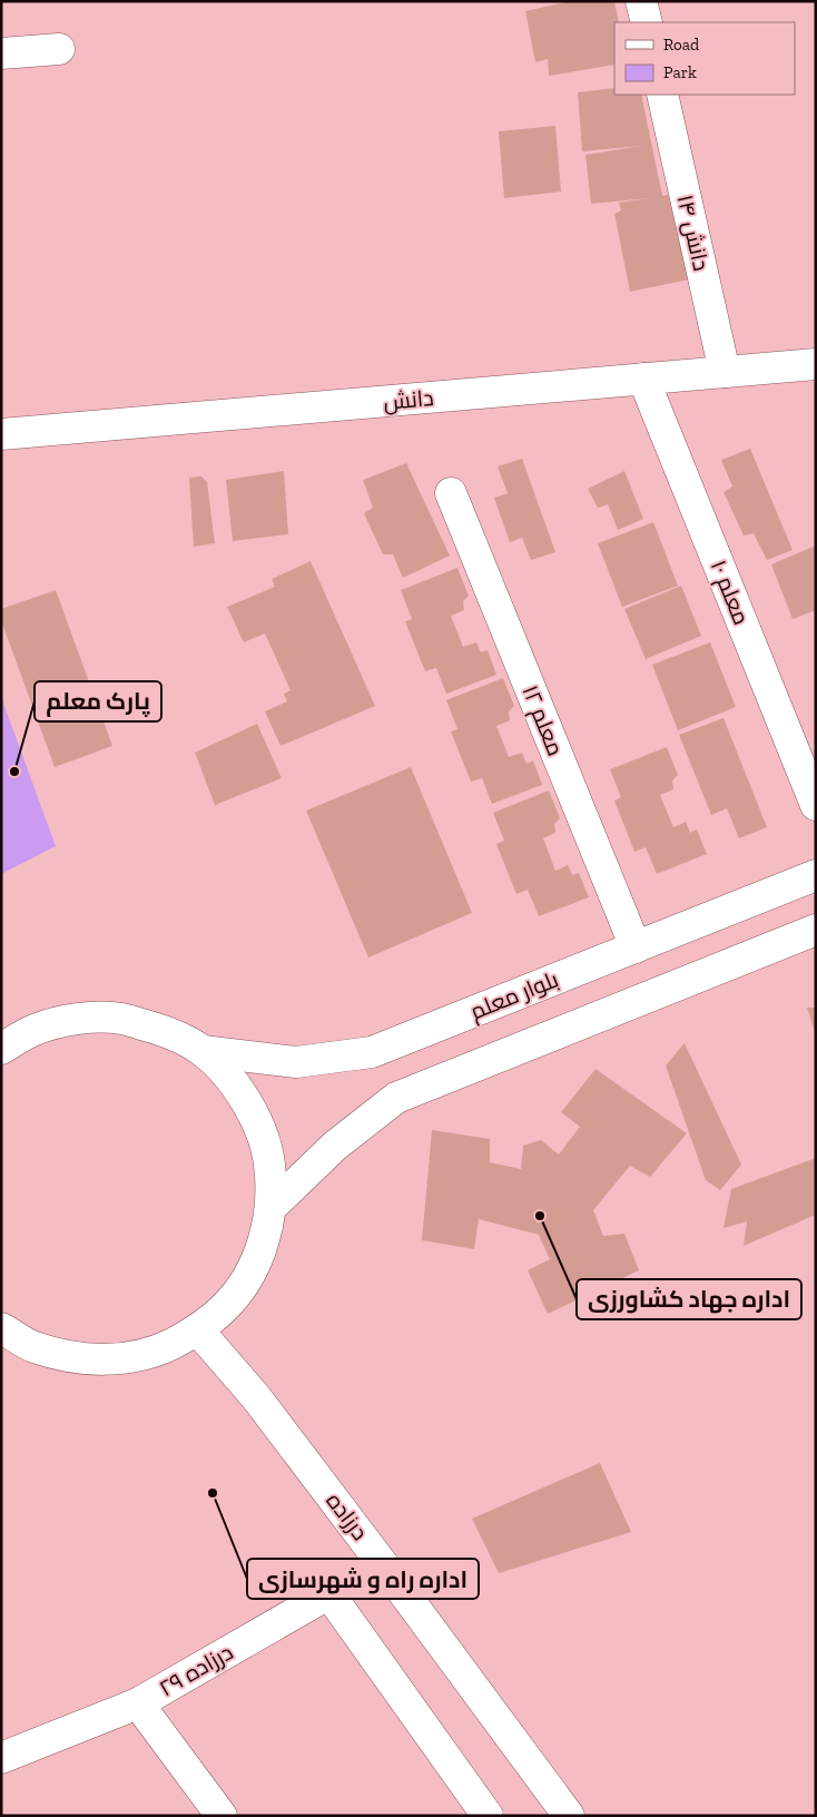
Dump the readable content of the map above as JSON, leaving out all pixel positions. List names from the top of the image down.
{
  "streets": {
    "street": [
      "دانش ۱۴",
      "دانش",
      "معلم ۱۰",
      "معلم ۱۲",
      "بلوار معلم",
      "درزاده",
      "درزاده ۲۹"
    ]
  },
  "crossings": [
    ["دانش ۱۴", "دانش"],
    ["دانش", "معلم ۱۰"],
    ["معلم ۱۲", "بلوار معلم"],
    ["درزاده", "درزاده ۲۹"]
  ],
  "places": ["پارک معلم", "اداره جهاد کشاورزی", "اداره راه و شهرسازی"],
  "legend": ["Road", "Park"]
}
